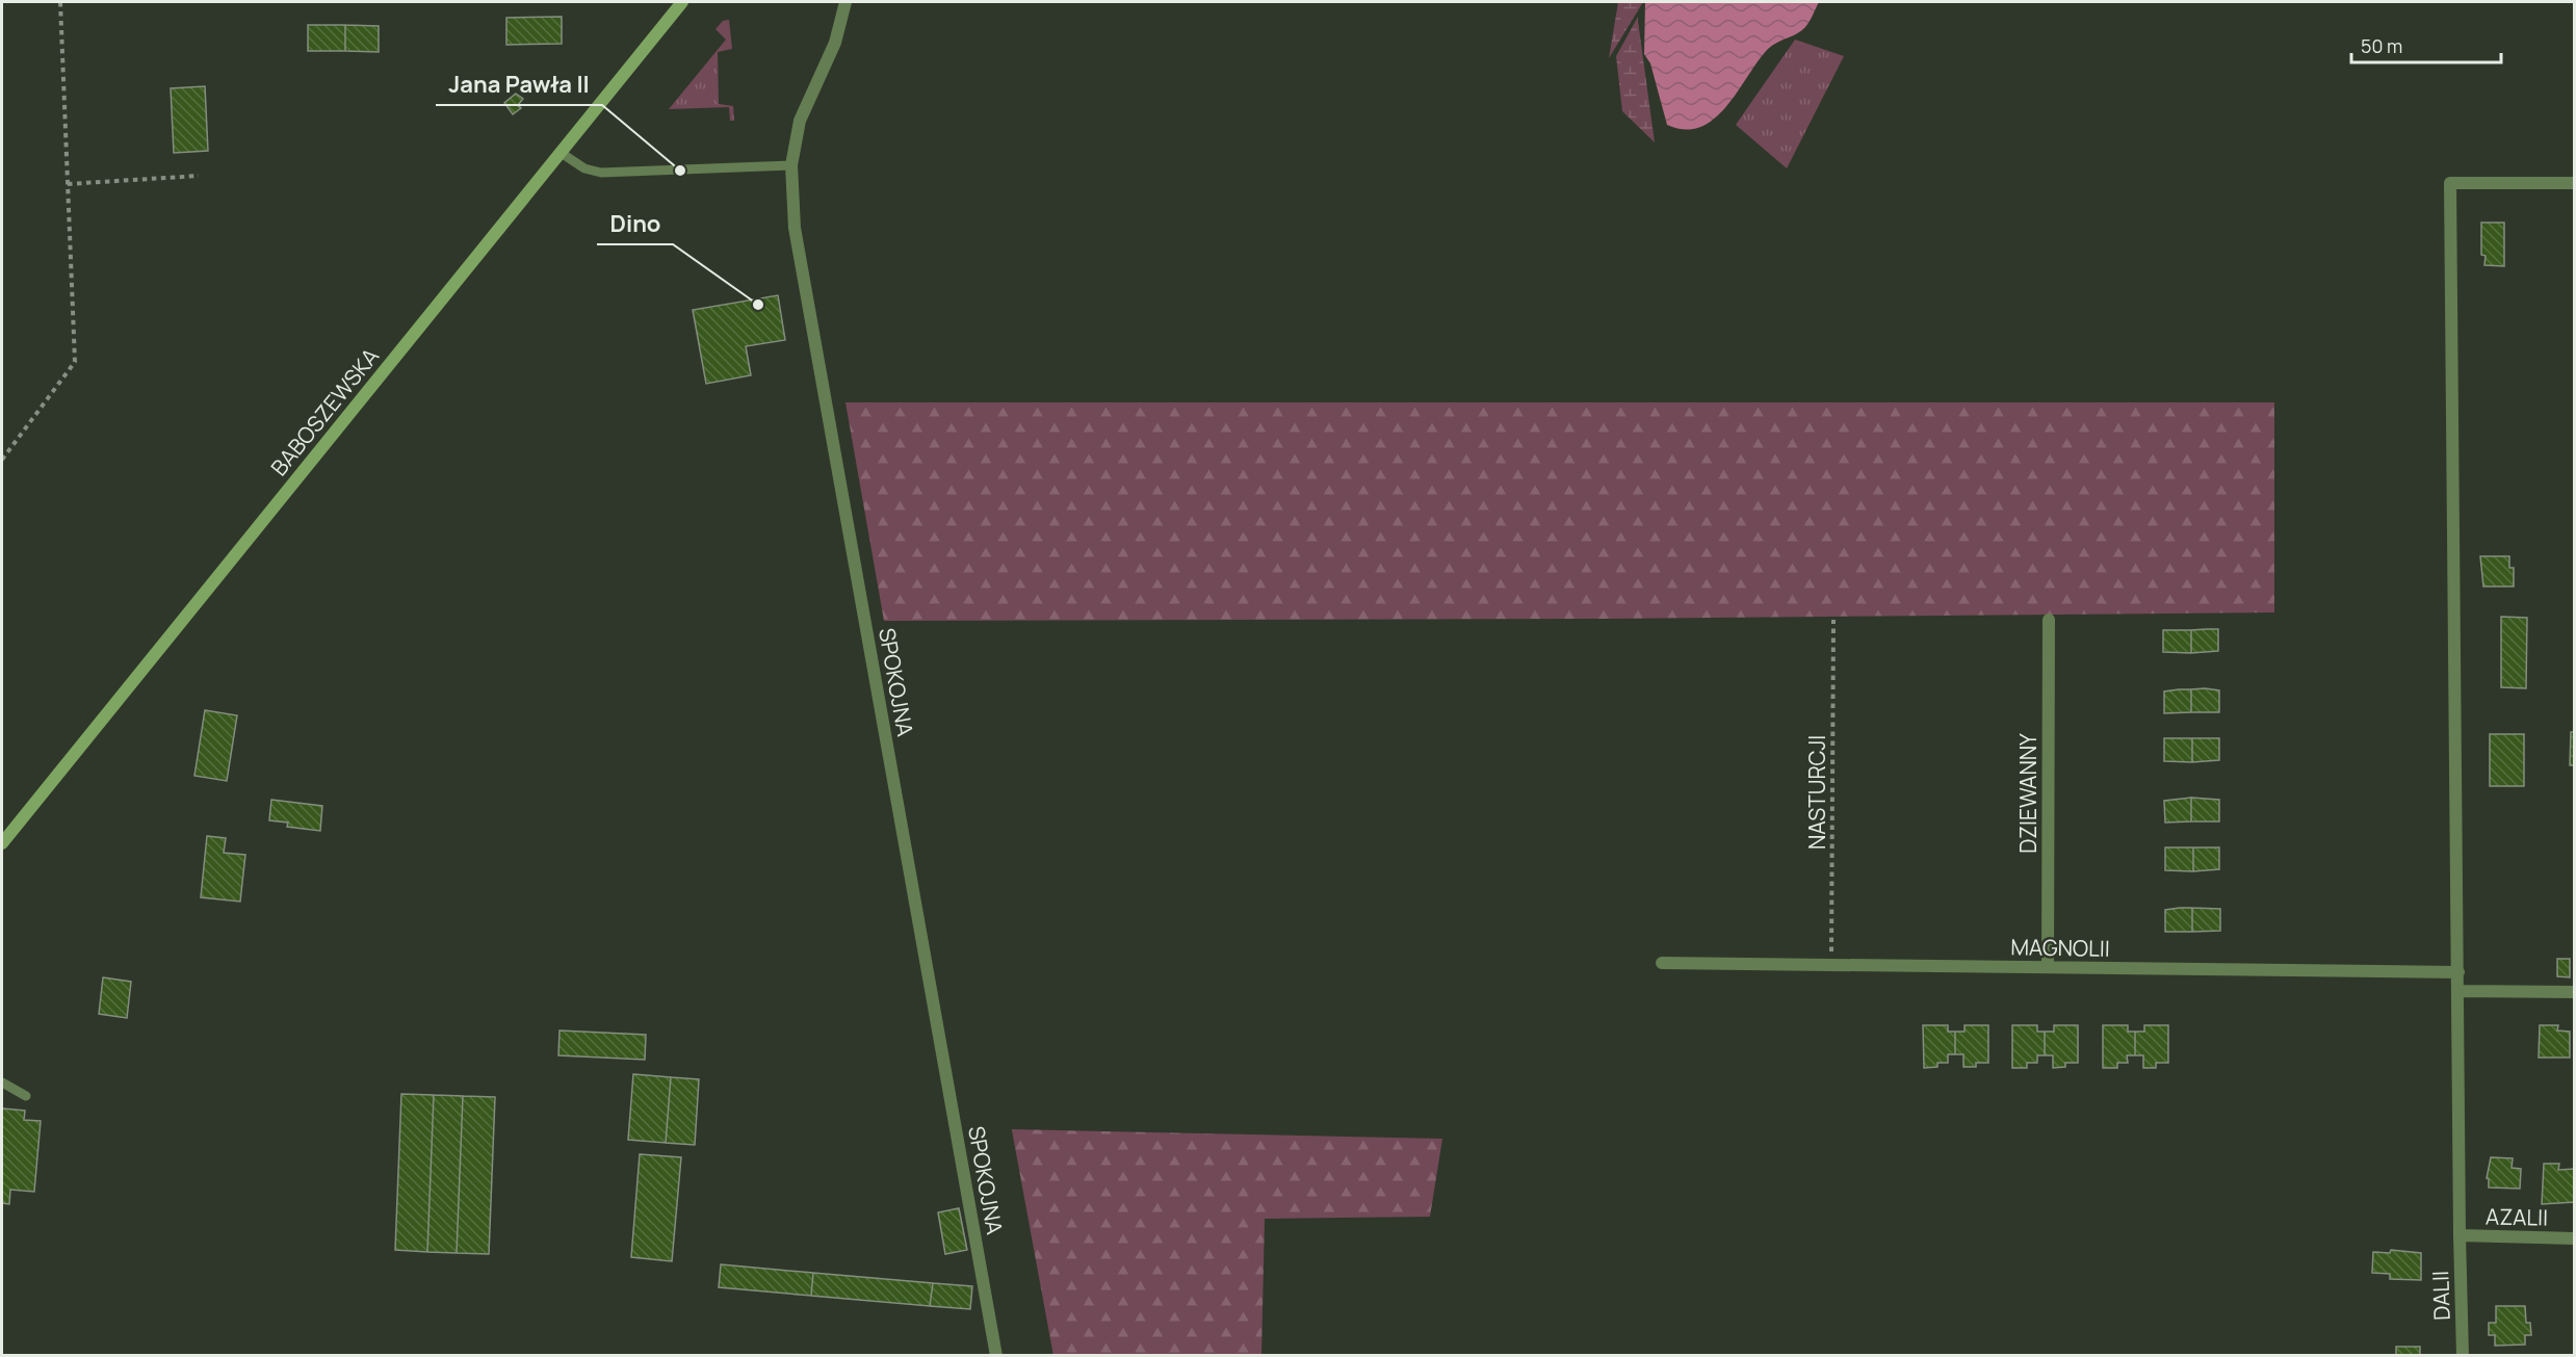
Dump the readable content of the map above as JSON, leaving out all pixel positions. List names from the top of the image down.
{
  "streets": {
    "street": [
      "BABOSZEWSKA",
      "SPOKOJNA",
      "DZIEWANNY",
      "MAGNOLII",
      "AZALII",
      "DALII"
    ],
    "path": ["NASTURCJI"]
  },
  "crossings": [
    ["NASTURCJI", "MAGNOLII"],
    ["DZIEWANNY", "MAGNOLII"],
    ["MAGNOLII", "DALII"],
    ["AZALII", "DALII"]
  ],
  "places": ["Jana Pawła II", "Dino"],
  "scale_bar": "50 m"
}
